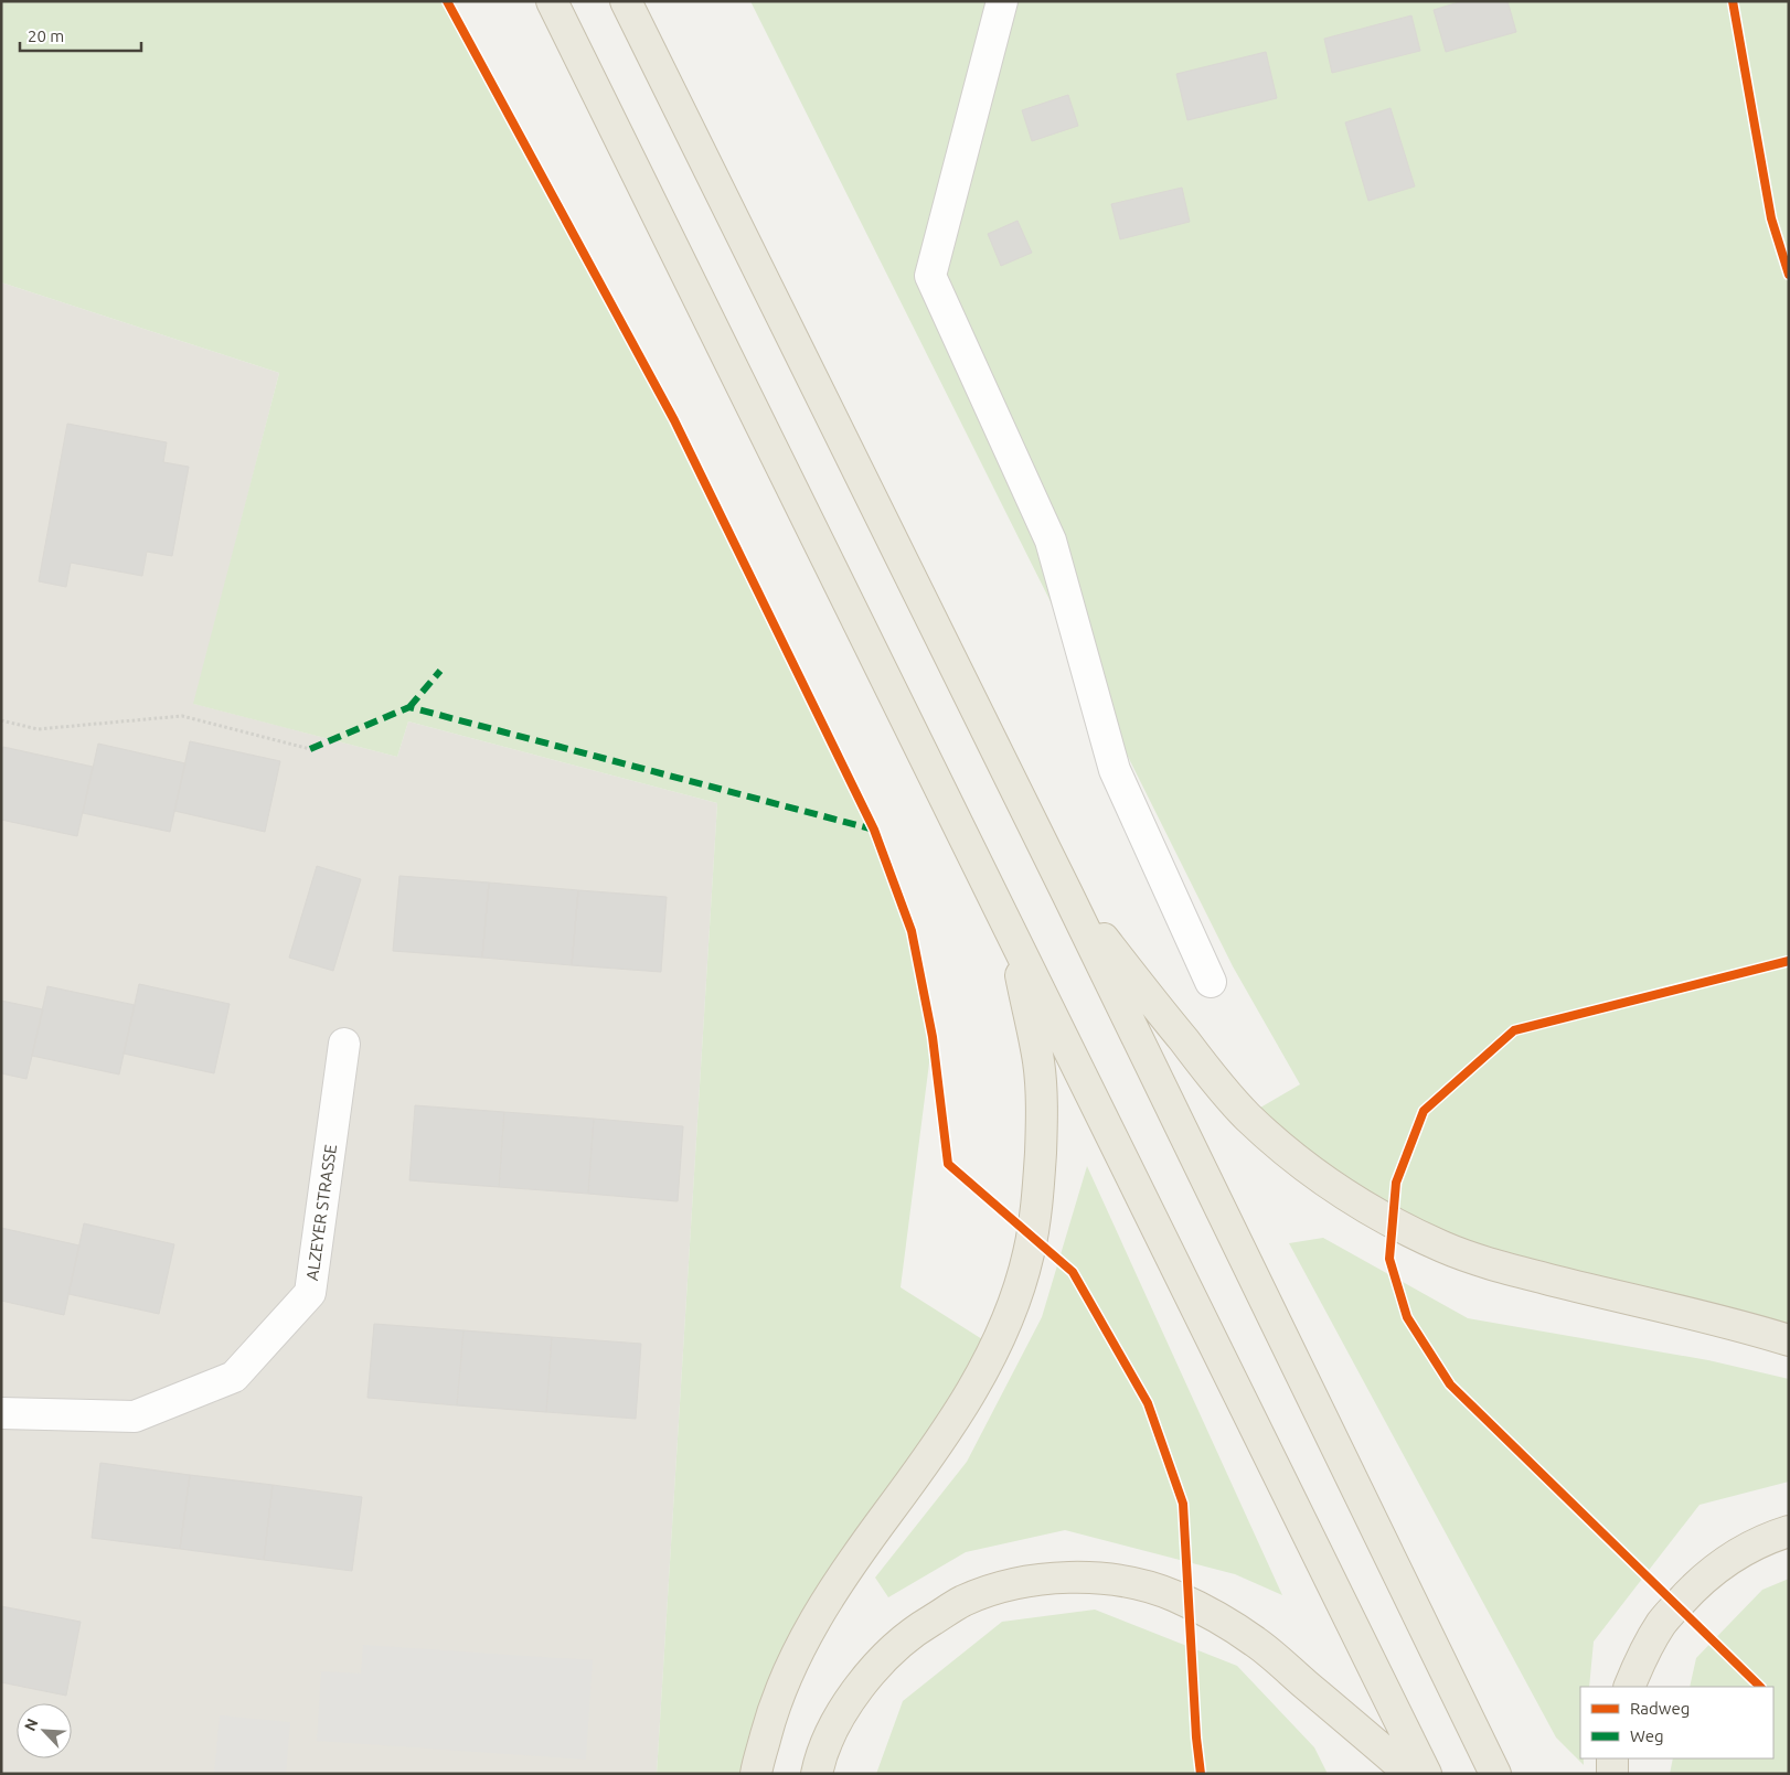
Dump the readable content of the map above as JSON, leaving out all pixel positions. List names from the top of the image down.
{
  "streets": {
    "street": ["ALZEYER STRASSE"]
  },
  "legend": ["Radweg", "Weg"],
  "scale_bar": "20 m",
  "north": "top left"
}
